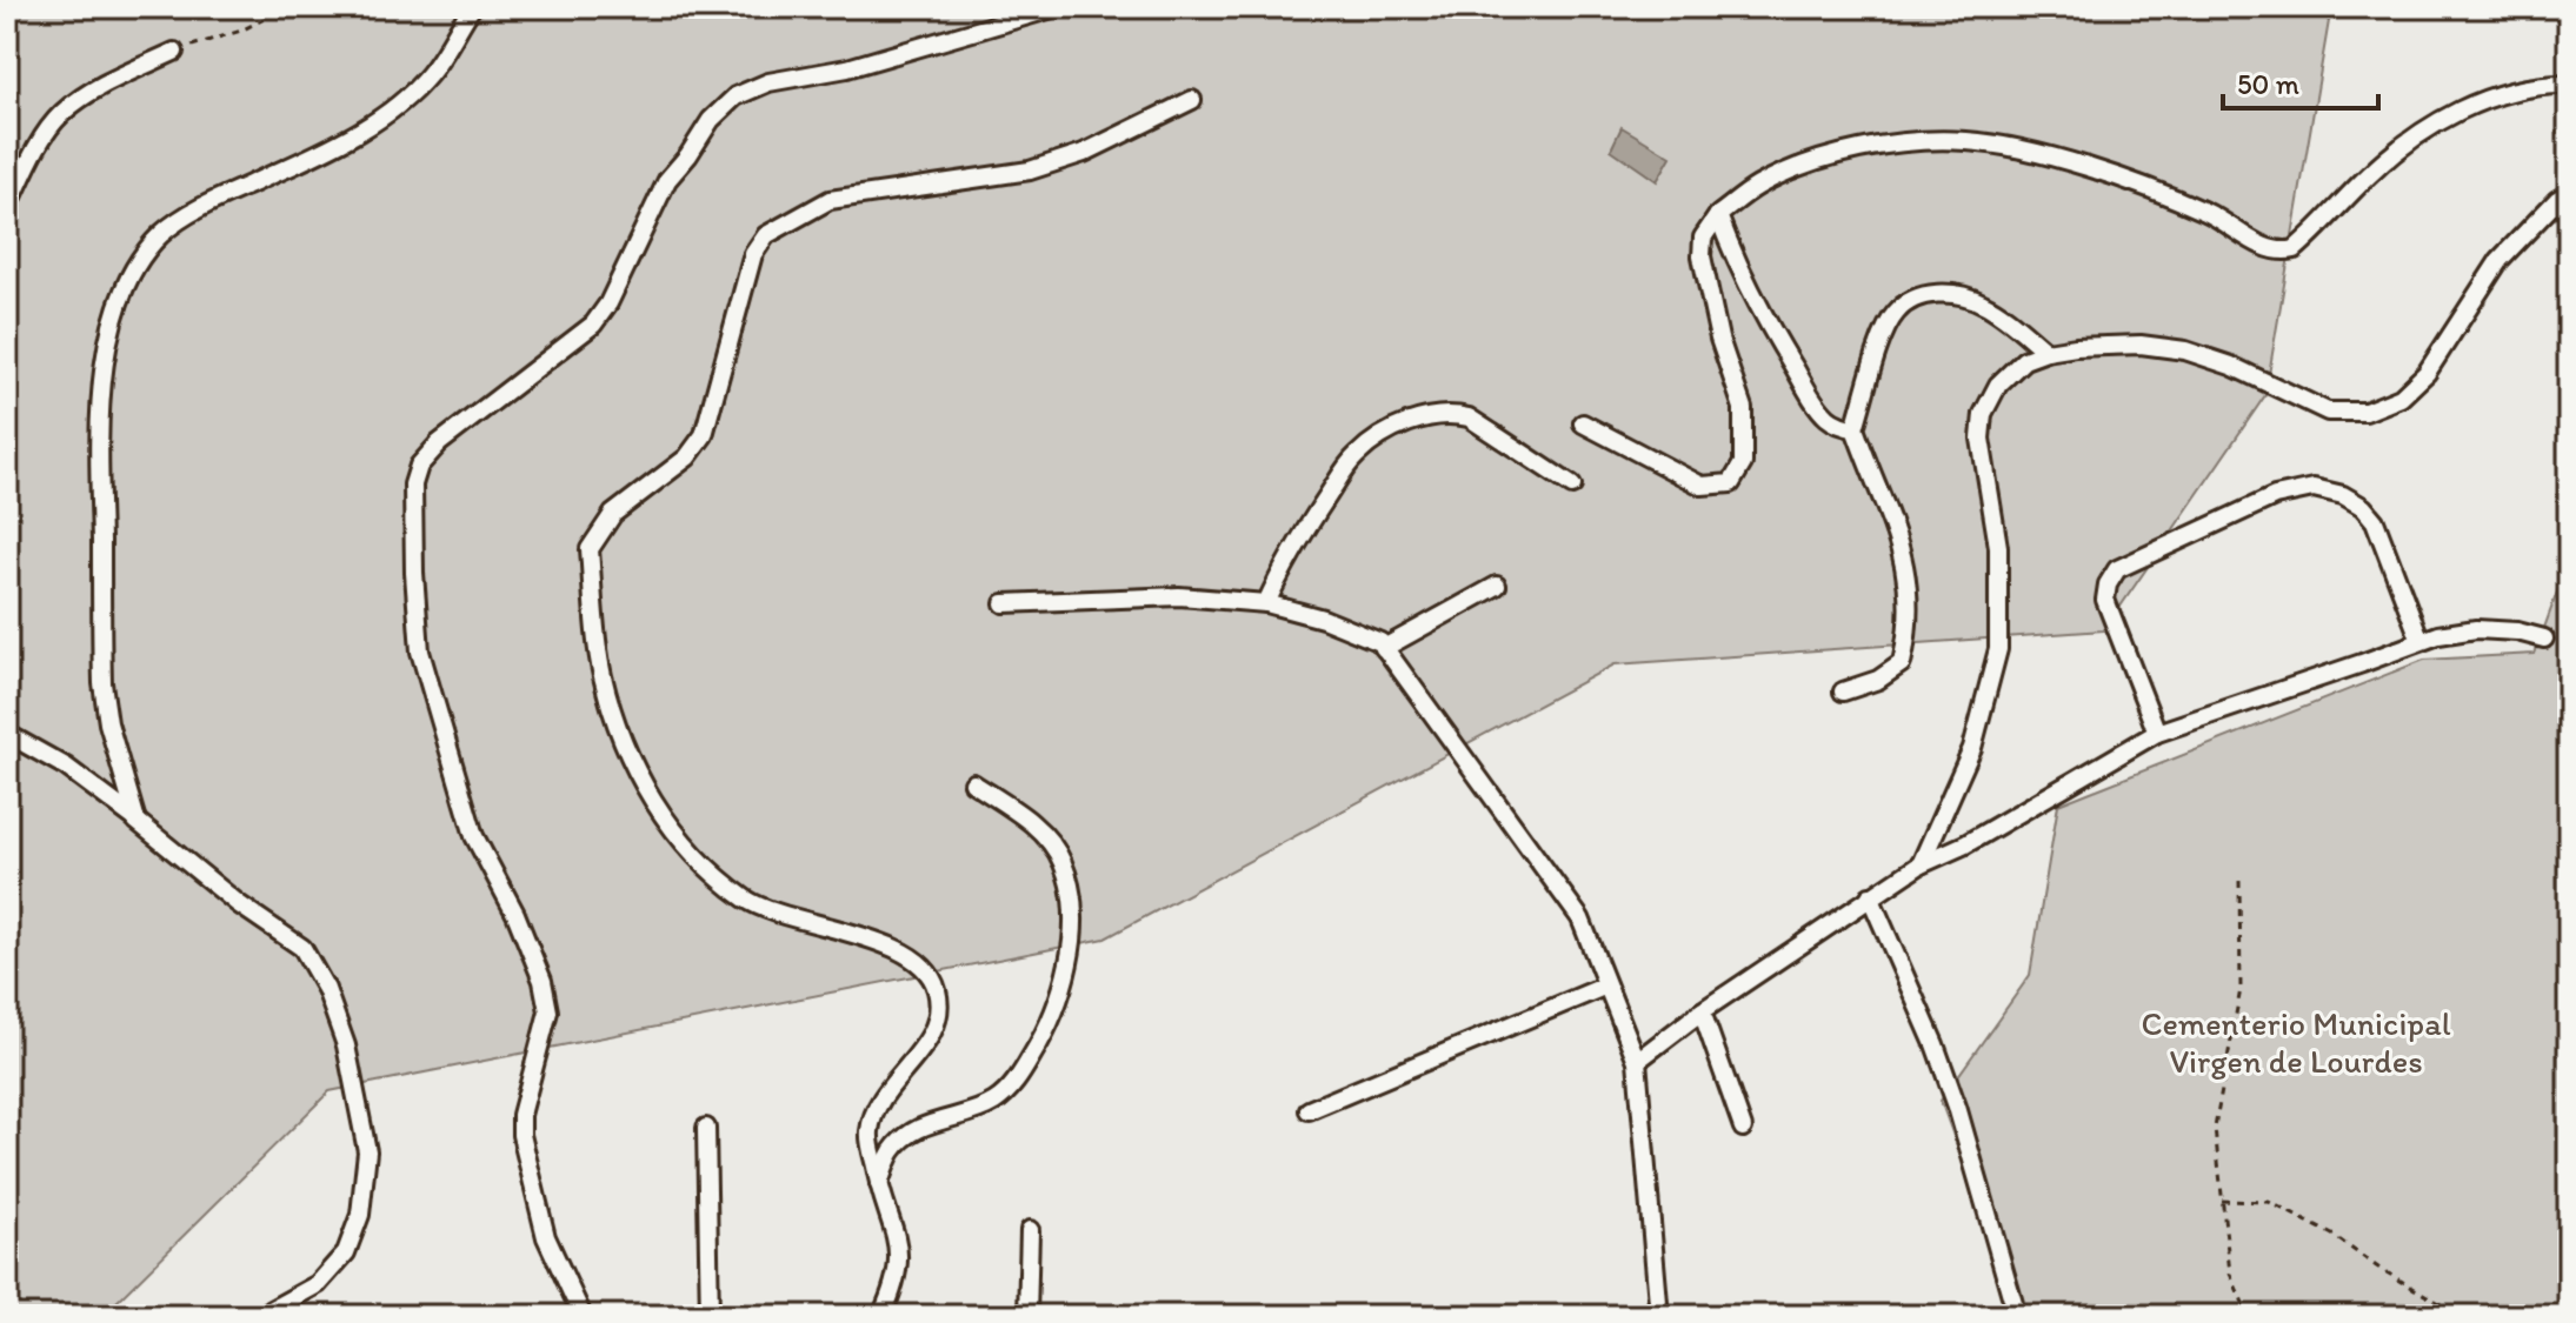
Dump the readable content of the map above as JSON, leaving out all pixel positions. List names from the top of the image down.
{
  "parks": ["Cementerio Municipal Virgen de Lourdes"],
  "scale_bar": "50 m"
}
